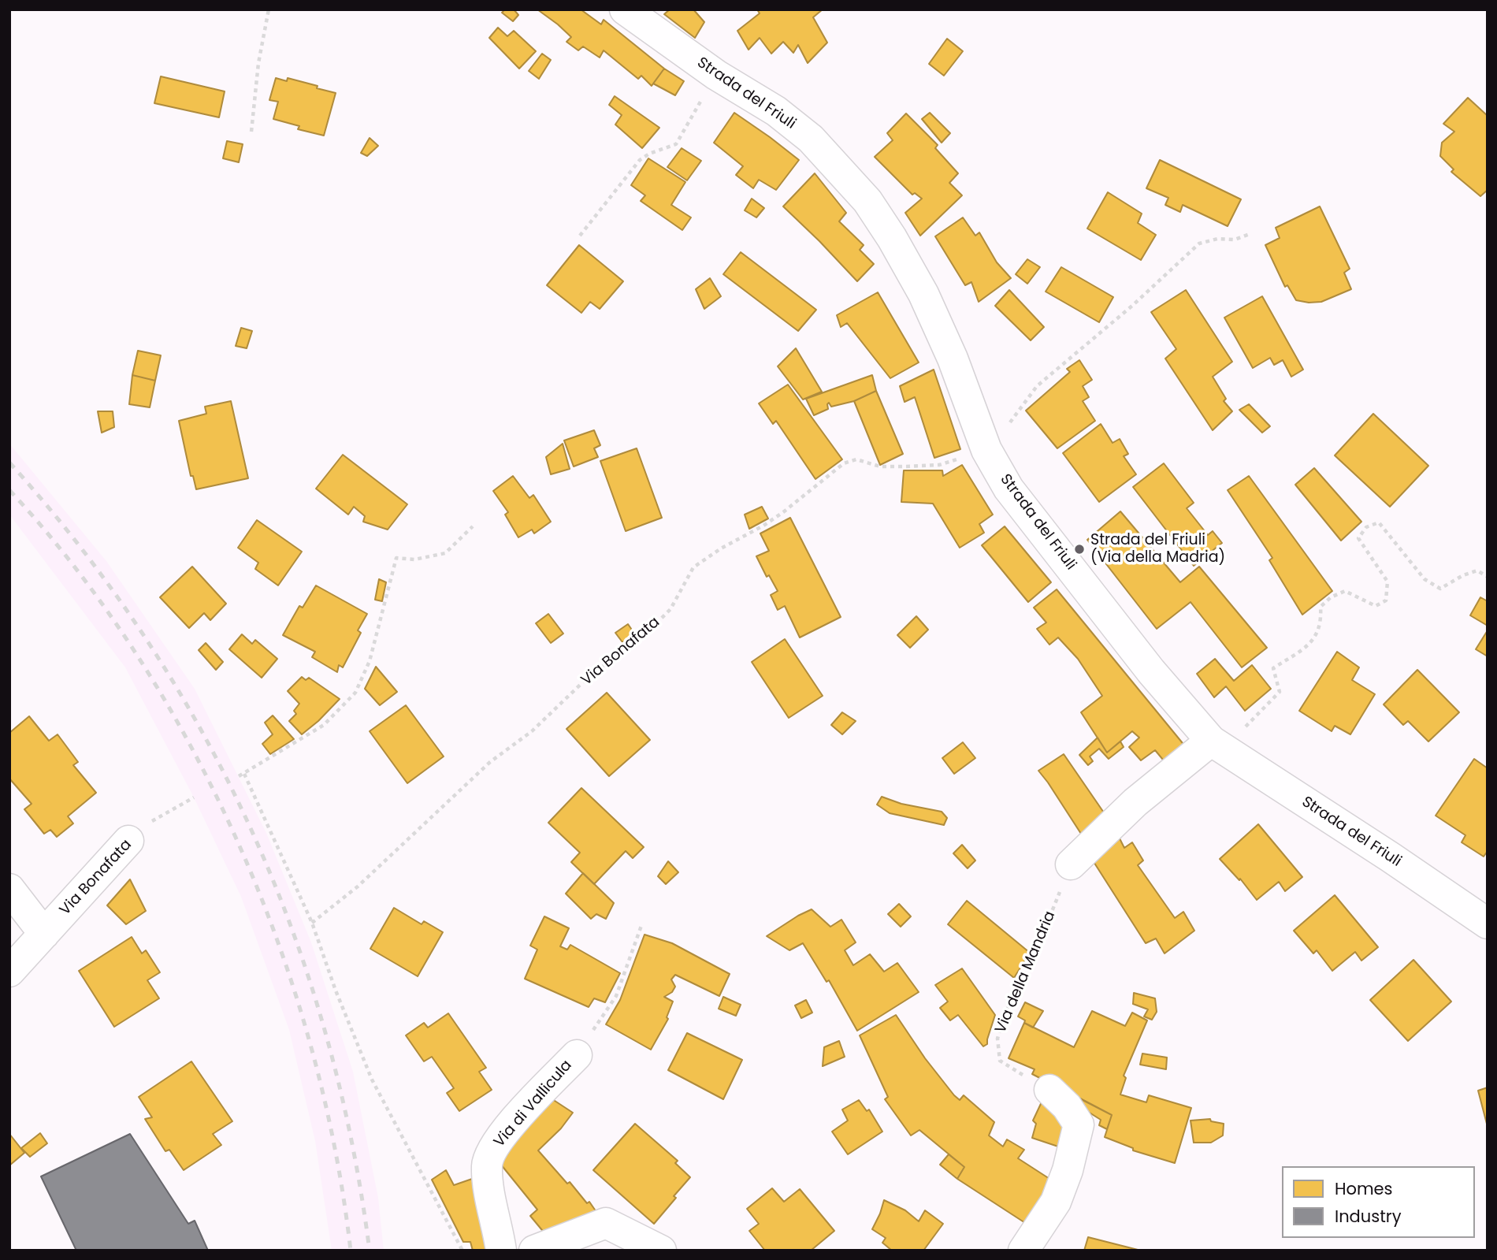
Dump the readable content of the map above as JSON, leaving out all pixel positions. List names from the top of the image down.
{
  "streets": {
    "main road": ["Strada del Friuli", "Via Bonafata", "Via di Vallicula"],
    "path": ["Via della Mandria"]
  },
  "crossings": [
    ["Strada del Friuli", "Via Bonafata"]
  ],
  "places": ["Strada del Friuli (Via della Madria)"],
  "legend": ["Homes", "Industry"]
}
